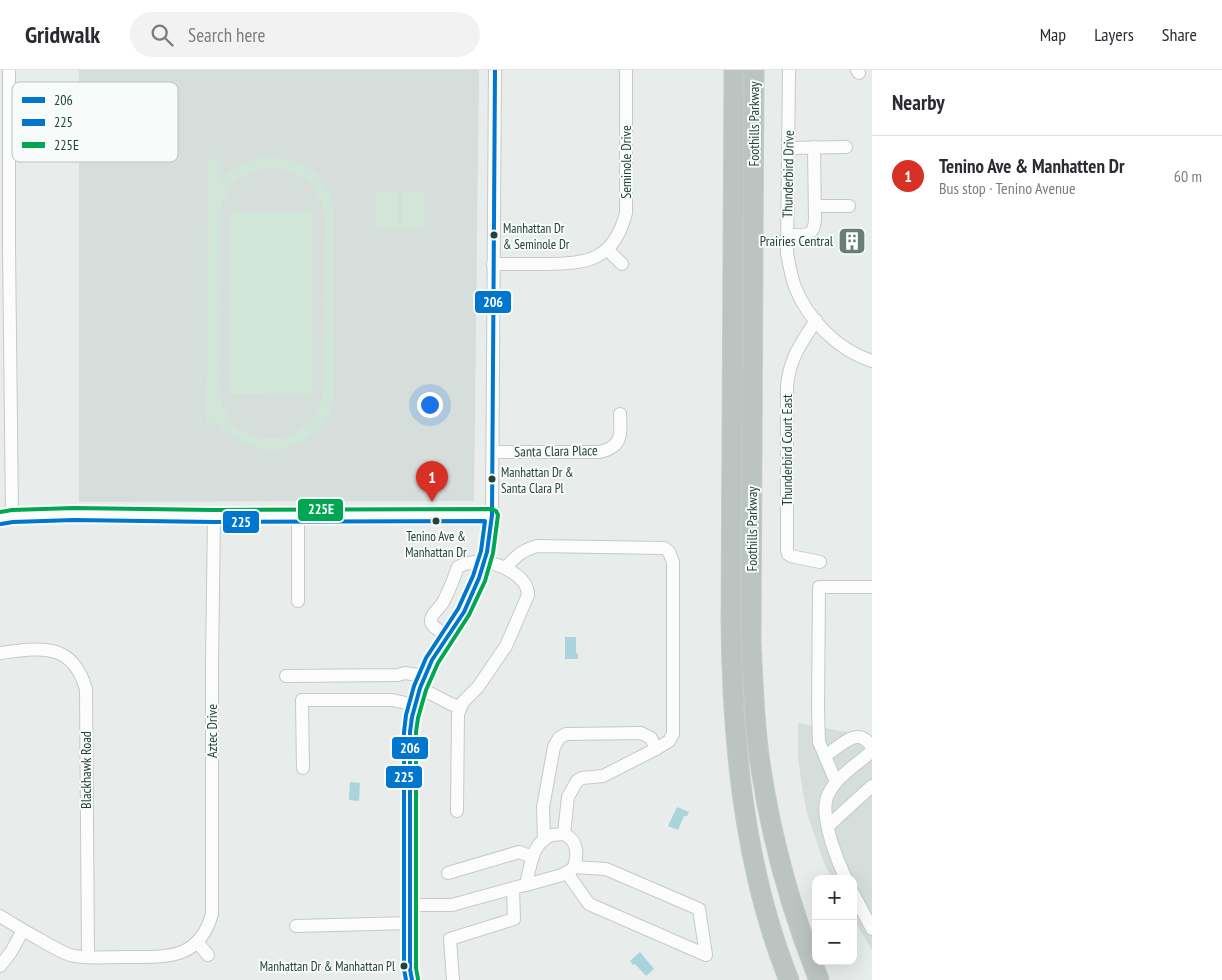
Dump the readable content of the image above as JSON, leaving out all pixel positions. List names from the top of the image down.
{
  "streets": {
    "highway": ["Foothills Parkway"],
    "street": [
      "Seminole Drive",
      "Thunderbird Drive",
      "Thunderbird Court East",
      "Santa Clara Place",
      "Aztec Drive",
      "Blackhawk Road"
    ]
  },
  "crossings": [
    ["Thunderbird Drive", "Thunderbird Court East"]
  ],
  "places": {
    "other": [
      "Manhattan Dr & Seminole Dr",
      "Manhattan Dr & Santa Clara Pl",
      "Tenino Ave & Manhattan Dr",
      "Manhattan Dr & Manhattan Pl"
    ],
    "building": ["Prairies Central"]
  },
  "lines": ["transit line 206", "transit line 225E", "transit line 225"],
  "legend": ["206", "225", "225E"],
  "page": {
    "header": "Gridwalk",
    "search": "Search here",
    "nav": ["Map", "Layers", "Share"],
    "heading": "Nearby",
    "list": [
      {
        "mark": "1",
        "name": "Tenino Ave & Manhatten Dr",
        "note": "Bus stop · Tenino Avenue",
        "value": "60 m"
      }
    ],
    "pins": "1",
    "map_buttons": ["+", "−"]
  }
}
